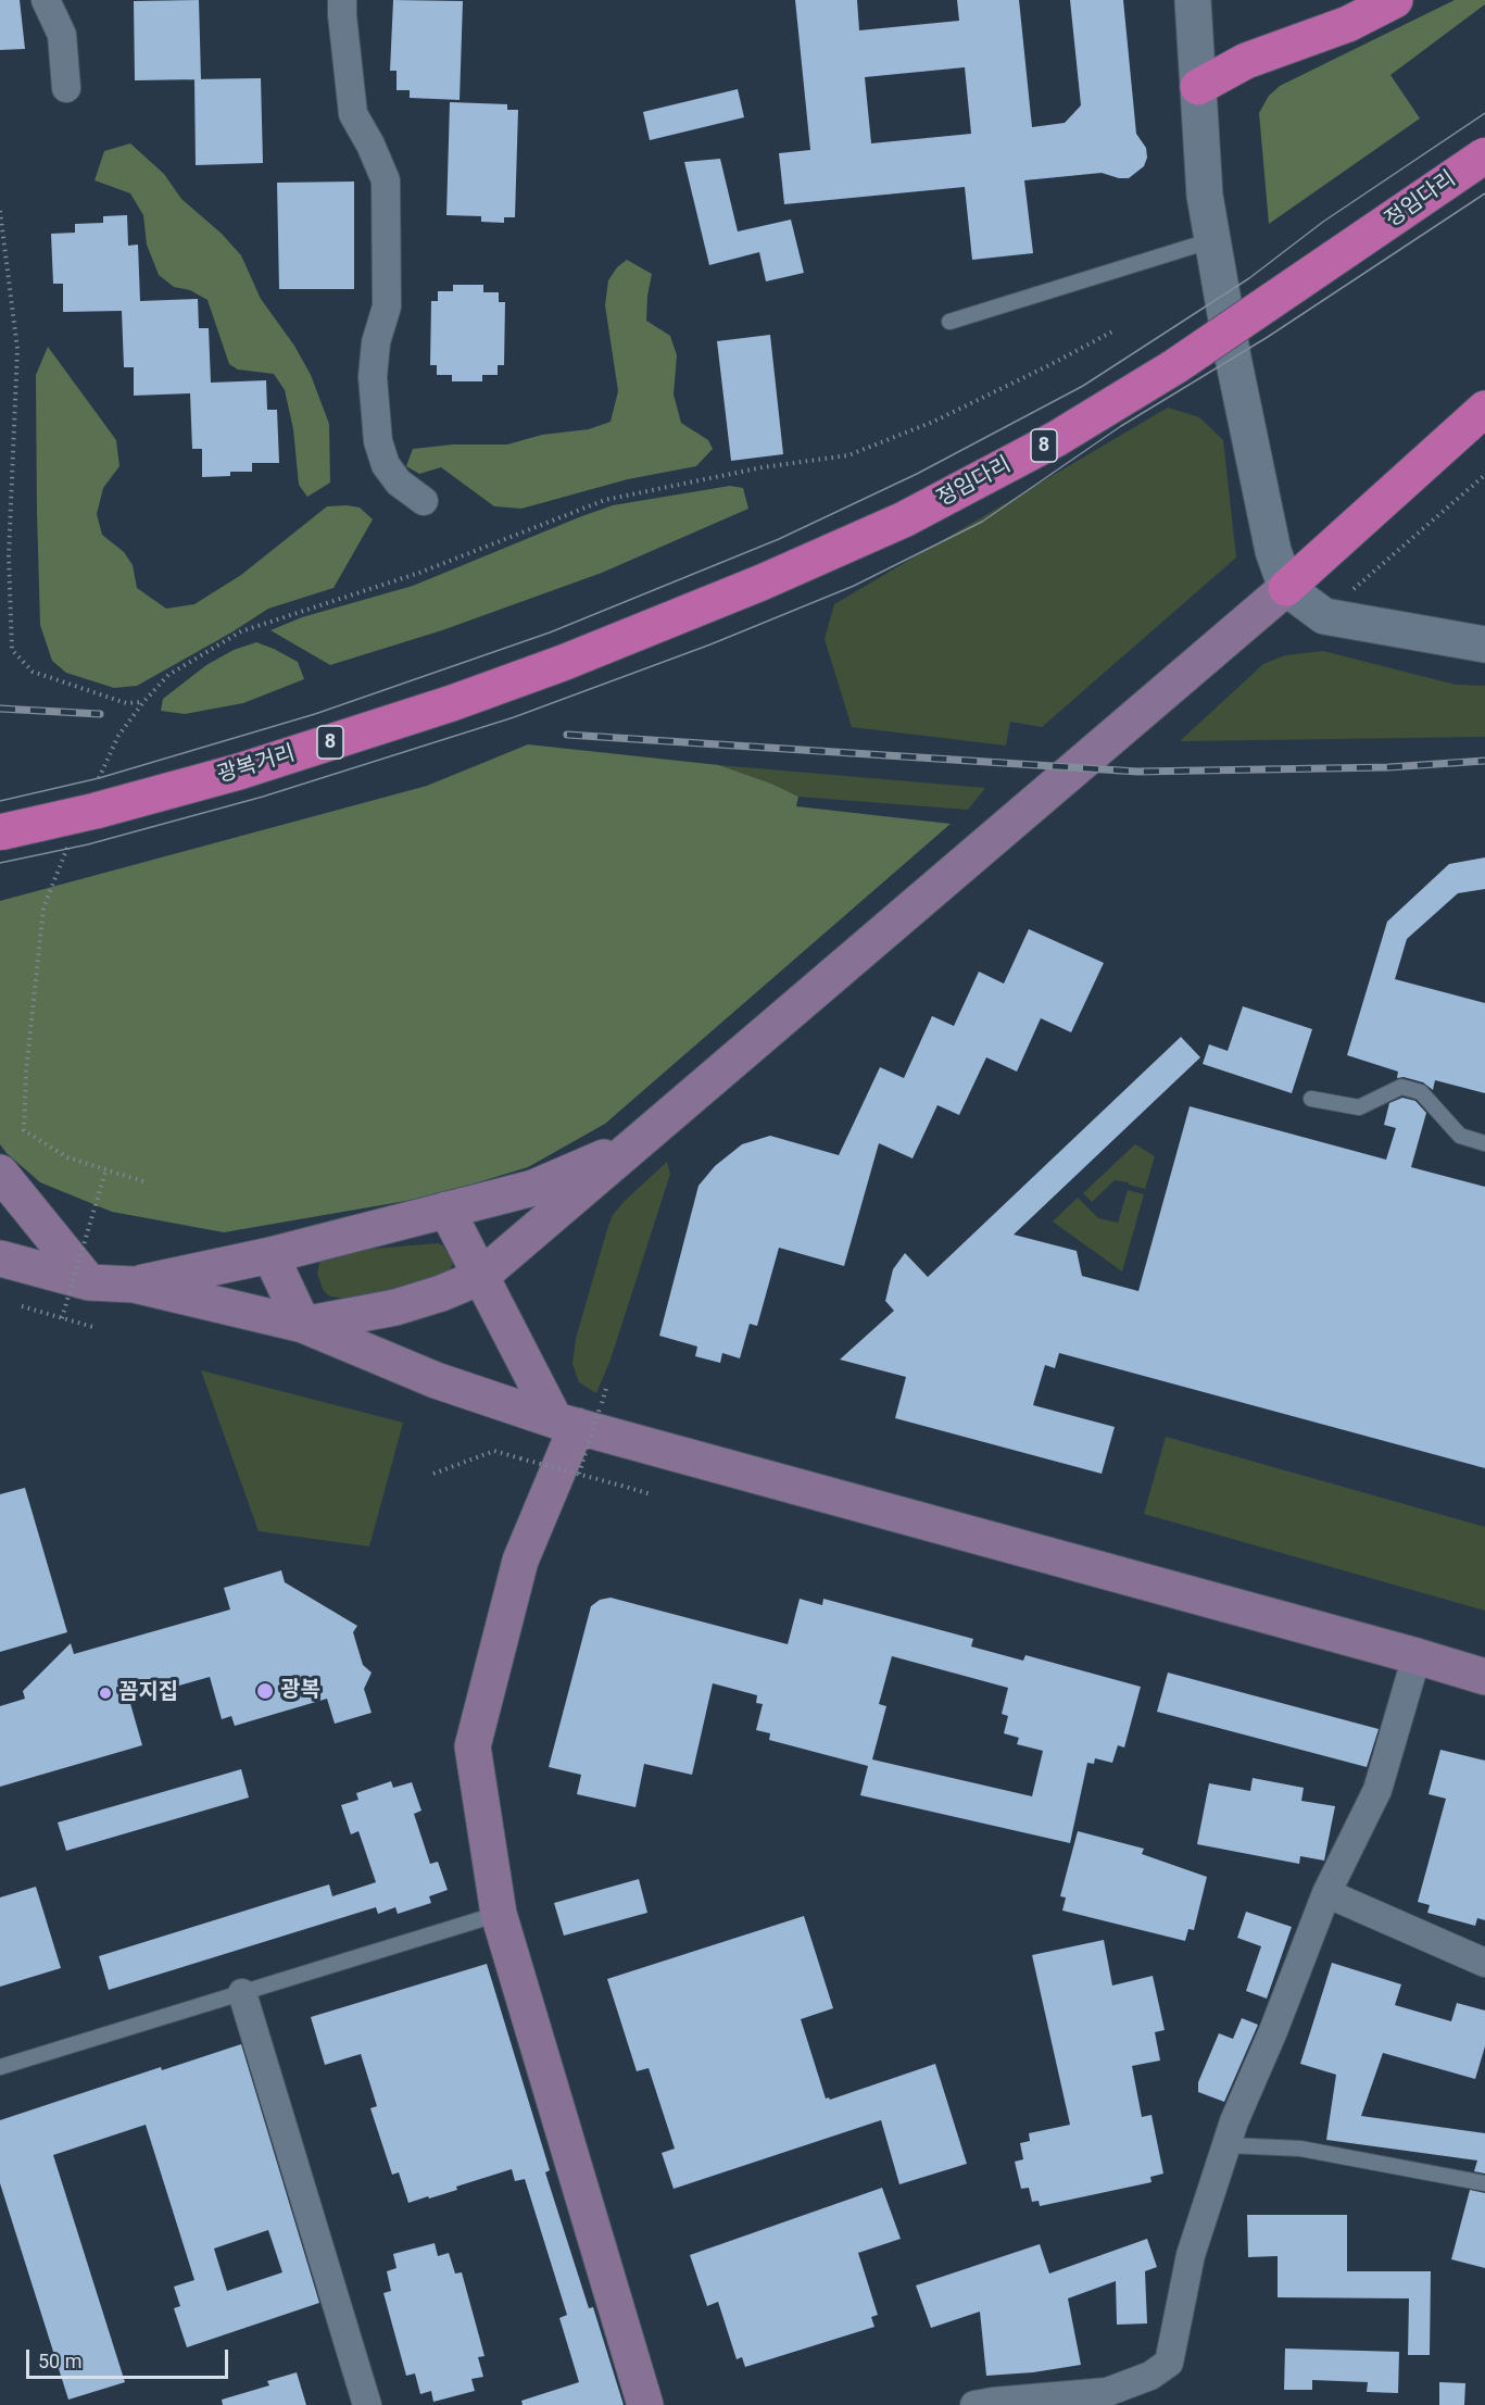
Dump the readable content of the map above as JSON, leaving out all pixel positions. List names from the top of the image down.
{
  "streets": {
    "highway": ["정임다리", "8", "광복거리"]
  },
  "crossings": [
    ["정임다리", "광복거리"],
    ["8", "광복거리"]
  ],
  "places": ["광복", "꼼지집"],
  "scale_bar": "50 m"
}
